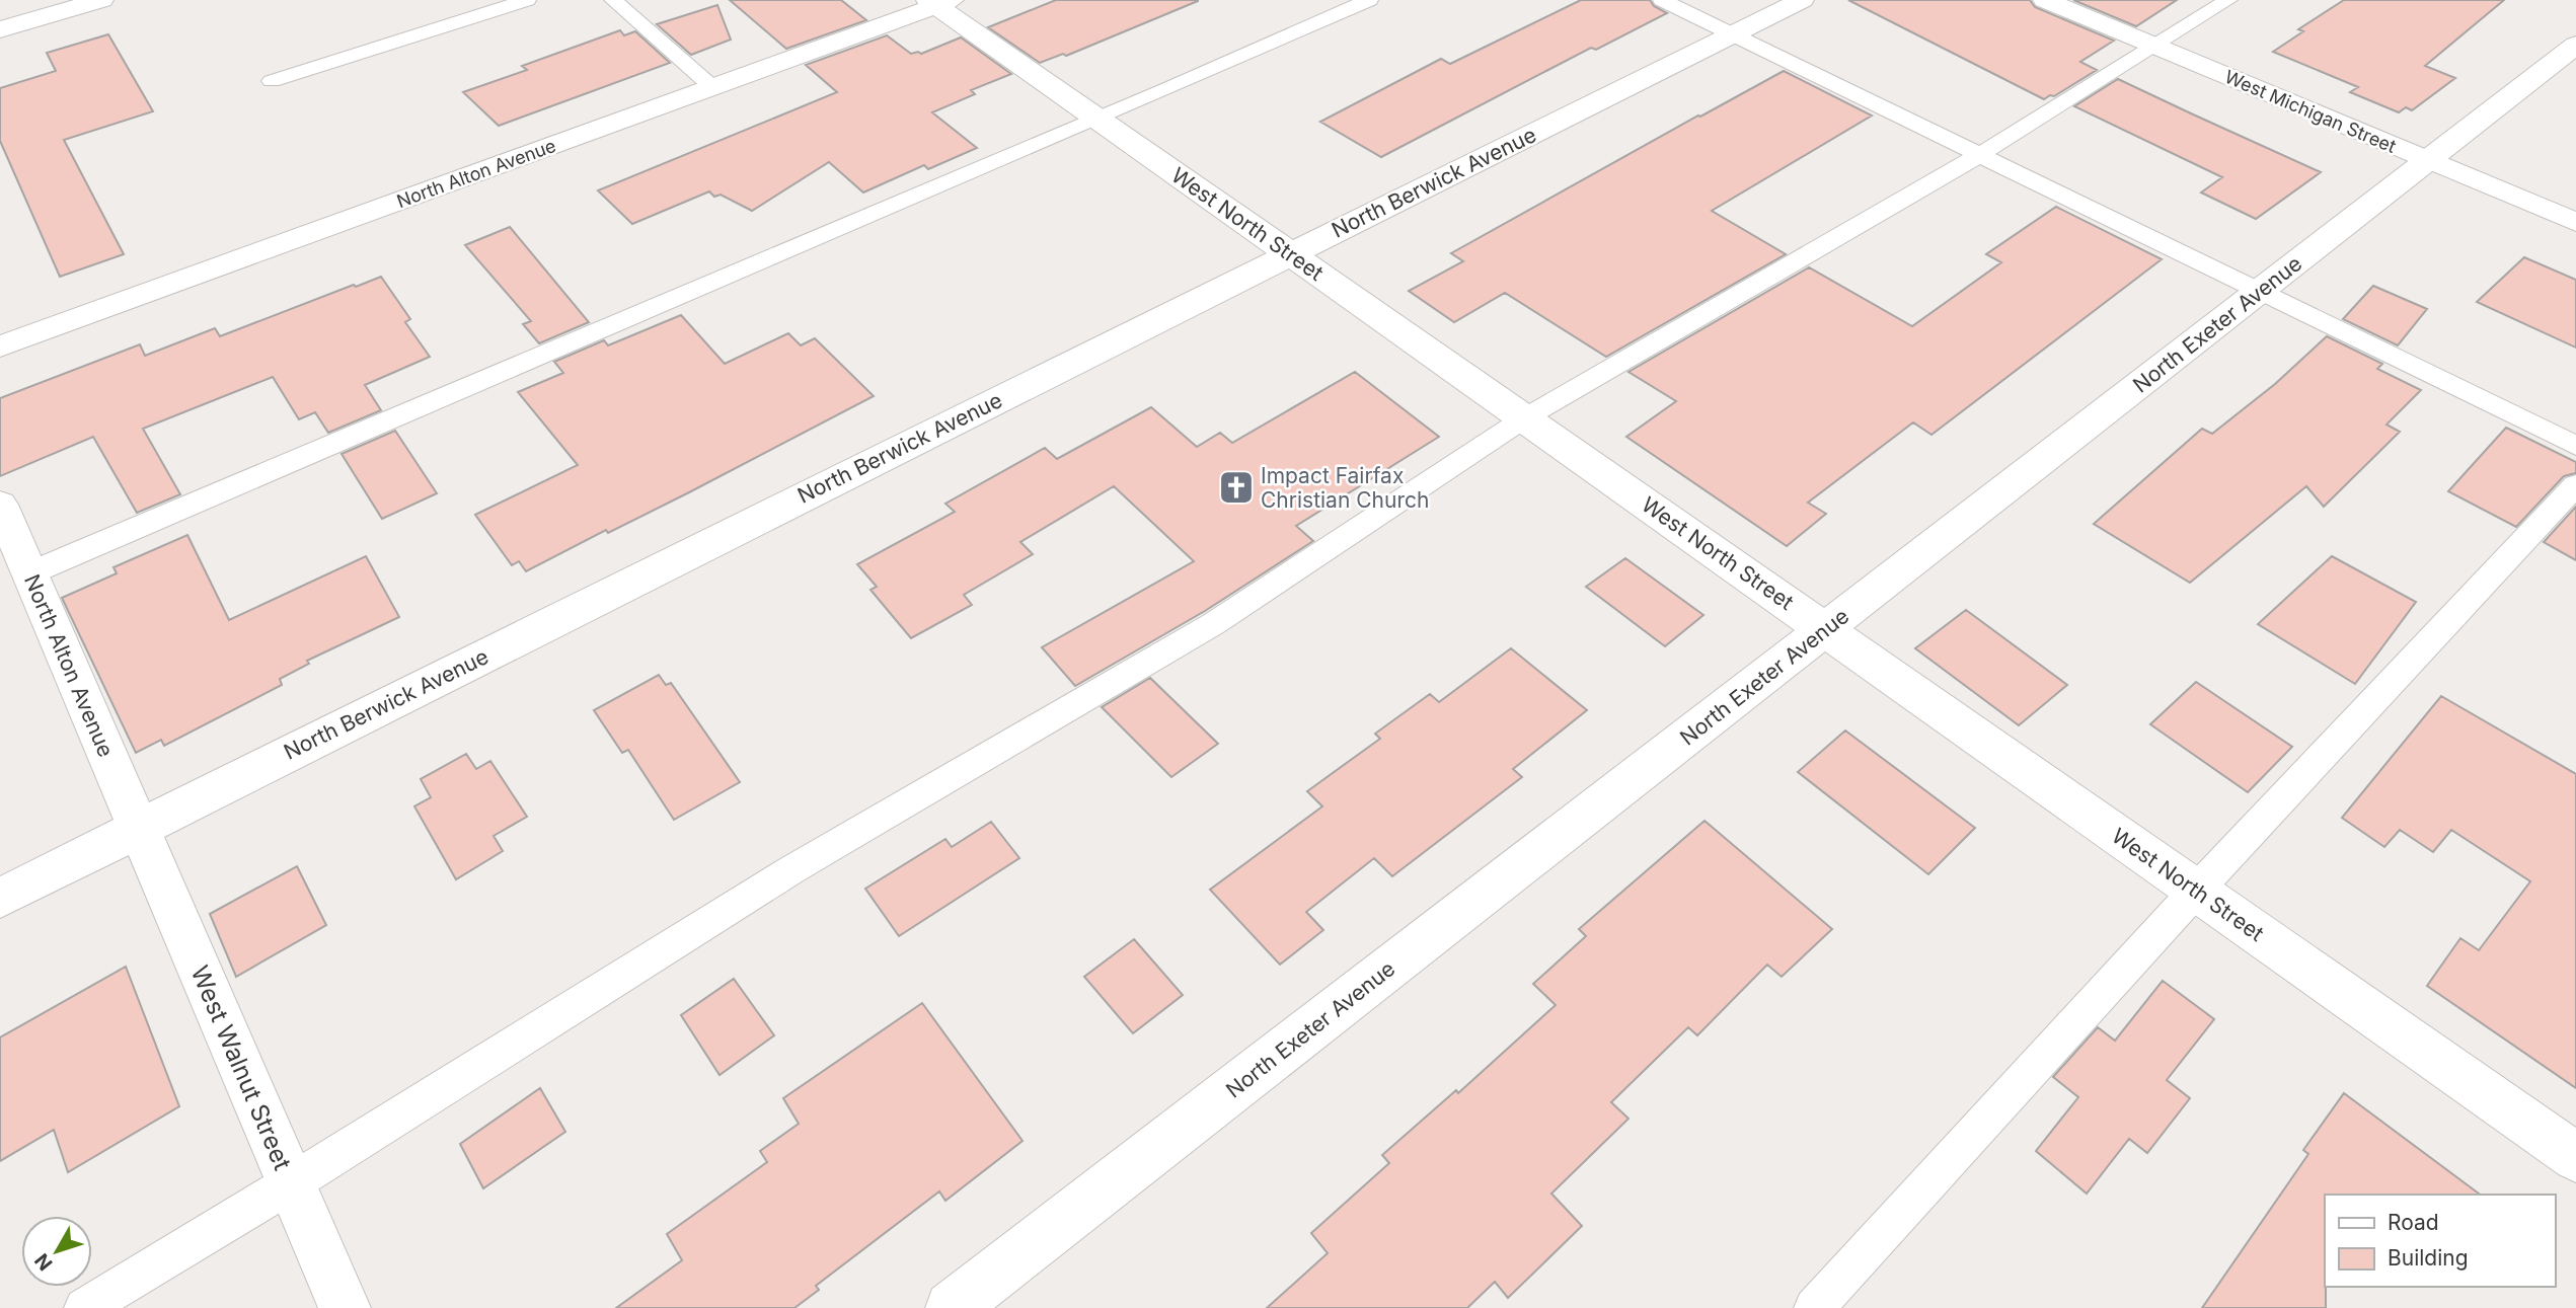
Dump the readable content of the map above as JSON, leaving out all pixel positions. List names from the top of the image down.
{
  "streets": {
    "street": [
      "West Michigan Street",
      "North Alton Avenue",
      "North Berwick Avenue",
      "West North Street",
      "North Exeter Avenue",
      "West Walnut Street"
    ]
  },
  "crossings": [
    ["West Michigan Street", "North Exeter Avenue"],
    ["North Alton Avenue", "North Berwick Avenue"],
    ["North Alton Avenue", "West North Street"],
    ["North Alton Avenue", "West Walnut Street"],
    ["North Berwick Avenue", "West North Street"],
    ["North Berwick Avenue", "West Walnut Street"],
    ["West North Street", "North Exeter Avenue"]
  ],
  "places": {
    "church": ["Impact Fairfax Christian Church"]
  },
  "legend": ["Road", "Building"],
  "north": "bottom left"
}
